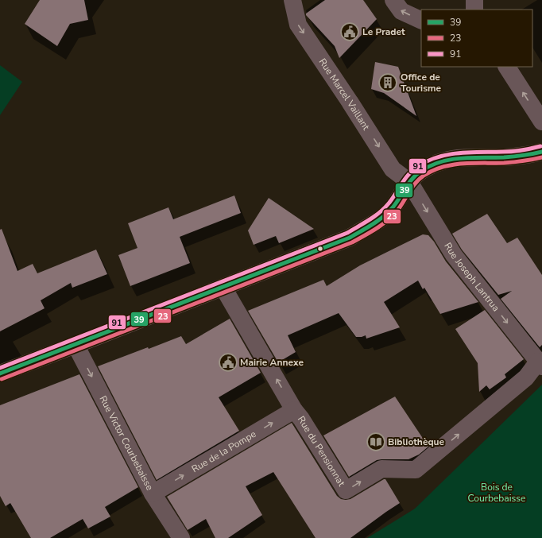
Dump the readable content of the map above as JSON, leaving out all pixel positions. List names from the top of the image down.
{
  "streets": {
    "street": [
      "Rue Marcel Vaillant",
      "Rue Joseph Lantrua",
      "Rue Victor Courbebaisse",
      "Rue de la Pompe",
      "Rue du Pensionnat"
    ]
  },
  "crossings": [
    ["Rue Marcel Vaillant", "Rue Joseph Lantrua"],
    ["Rue Joseph Lantrua", "Rue du Pensionnat"],
    ["Rue Victor Courbebaisse", "Rue de la Pompe"],
    ["Rue de la Pompe", "Rue du Pensionnat"]
  ],
  "one_way": [
    "Rue Marcel Vaillant",
    "Rue Joseph Lantrua",
    "Rue Victor Courbebaisse",
    "Rue de la Pompe"
  ],
  "parks": ["Bois de Courbebaisse"],
  "places": {
    "public building": ["Le Pradet", "Mairie Annexe"],
    "building": ["Office de Tourisme"],
    "library": ["Bibliothèque"]
  },
  "lines": ["transit line 91", "transit line 39", "transit line 23"],
  "legend": ["39", "23", "91"]
}
